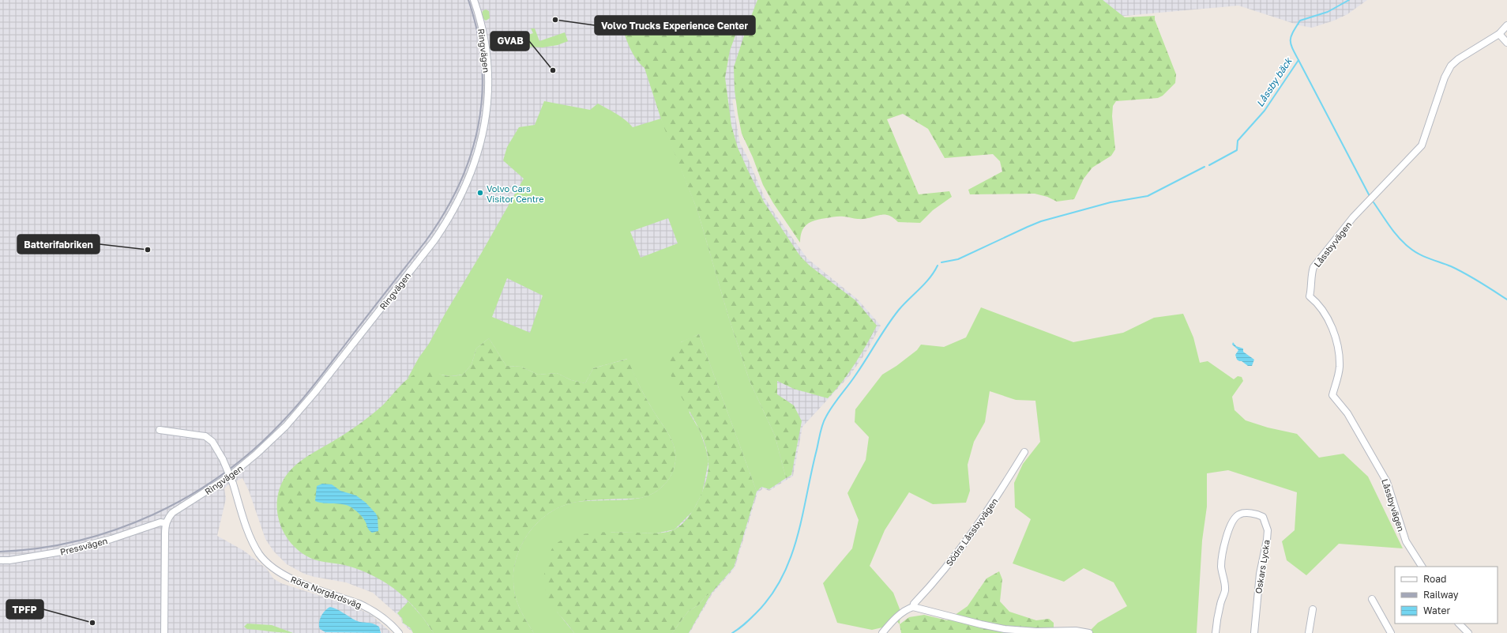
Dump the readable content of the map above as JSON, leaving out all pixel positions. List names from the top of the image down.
{
  "streets": {
    "street": [
      "Ringvägen",
      "Låssbyvägen",
      "Södra Låssbyvägen",
      "Pressvägen",
      "Oskars Lycka",
      "Röra Norgårdsväg"
    ]
  },
  "crossings": [
    ["Ringvägen", "Pressvägen"]
  ],
  "water": ["Låssby bäck"],
  "places": [
    "Volvo Trucks Experience Center",
    "GVAB",
    "Volvo Cars Visitor Centre",
    "Batterifabriken",
    "TPFP"
  ],
  "legend": ["Road", "Railway", "Water"]
}
